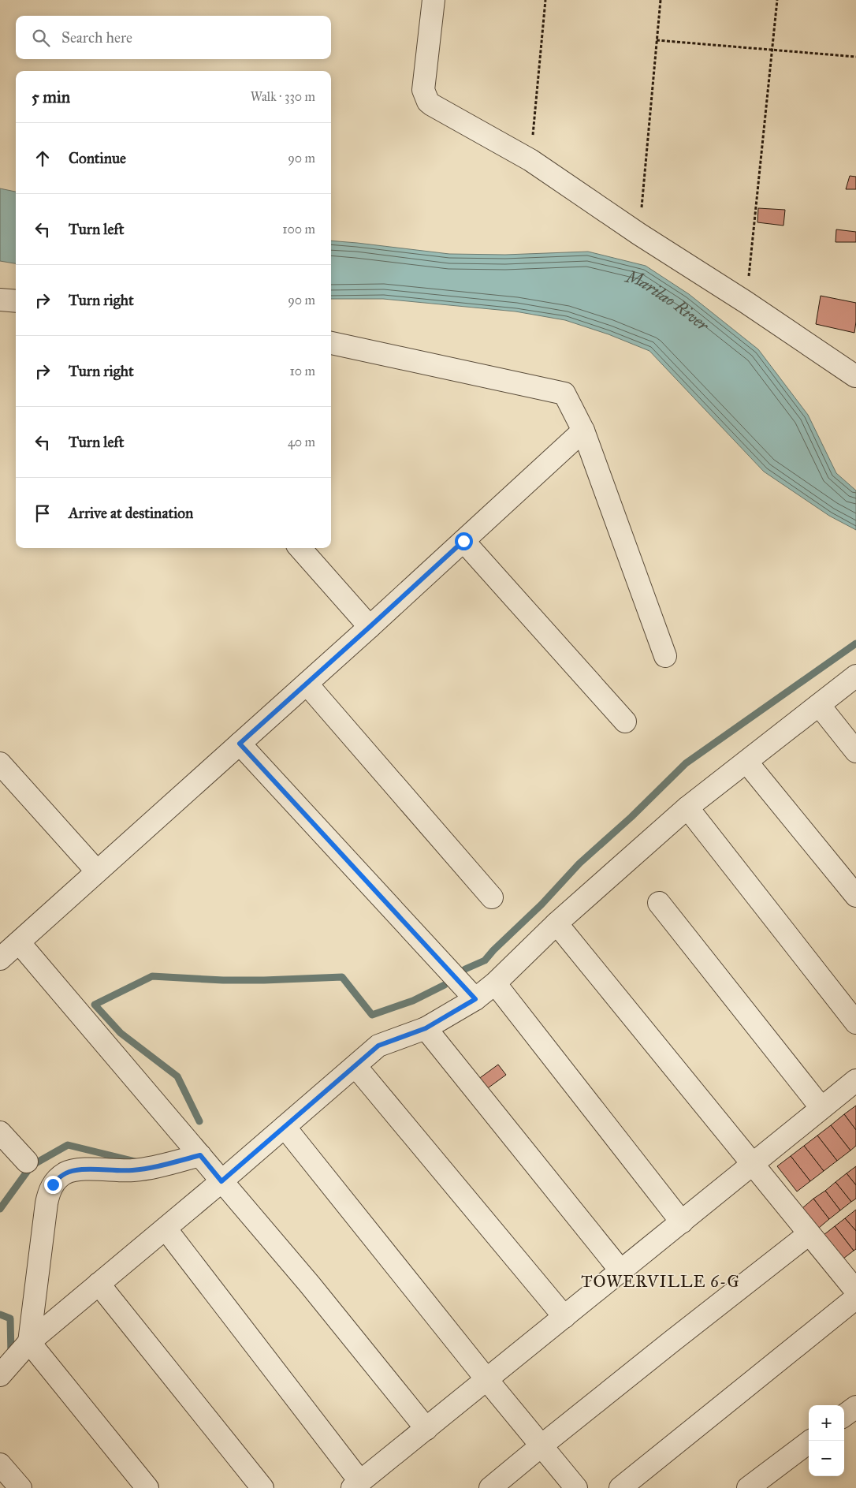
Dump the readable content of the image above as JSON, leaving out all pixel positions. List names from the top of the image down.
{
  "districts": ["TOWERVILLE 6-G"],
  "water": ["Marilao River"],
  "page": {
    "search": "Search here",
    "heading": ["5 min", "Walk · 330 m"],
    "list": [
      ["Continue", "90 m"],
      ["Turn left", "100 m"],
      ["Turn right", "90 m"],
      ["Turn right", "10 m"],
      ["Turn left", "40 m"],
      "Arrive at destination"
    ],
    "map_buttons": ["+", "−"]
  }
}
